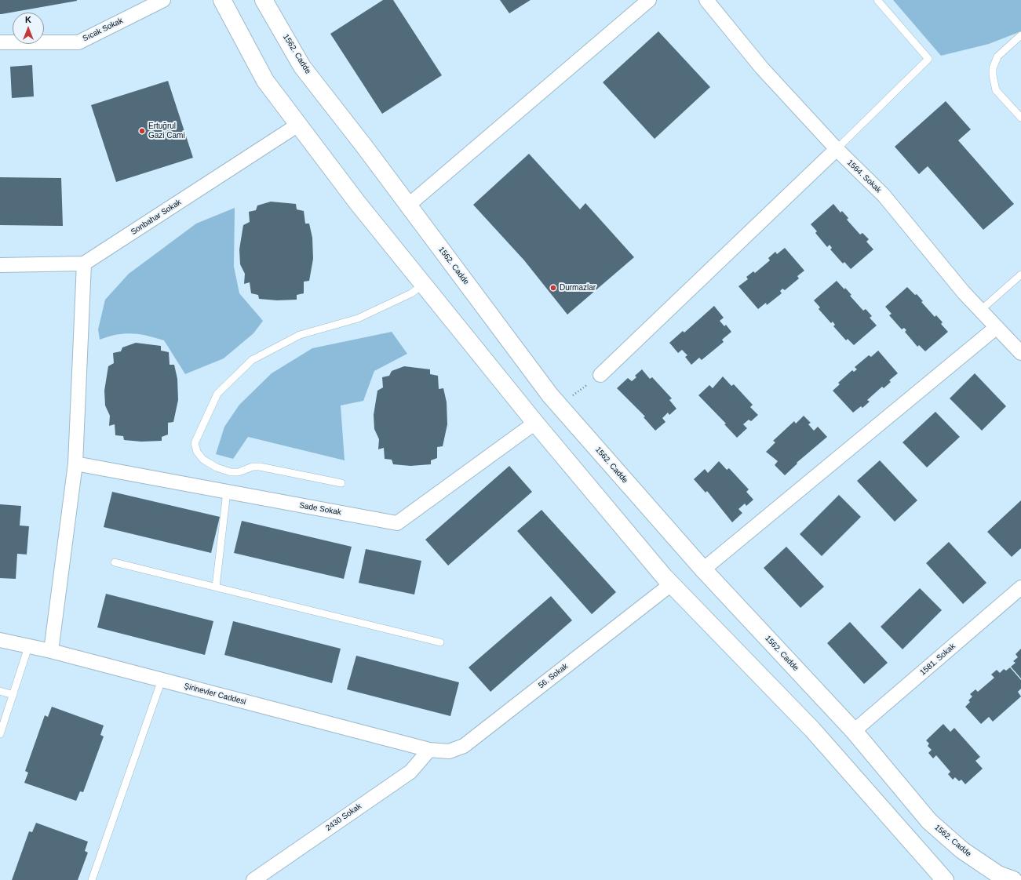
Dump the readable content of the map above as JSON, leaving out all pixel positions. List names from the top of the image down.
{
  "streets": {
    "main road": ["1562. Cadde"],
    "street": [
      "Sıcak Sokak",
      "1564. Sokak",
      "Sonbahar Sokak",
      "Sade Sokak",
      "1581. Sokak",
      "56. Sokak",
      "Şirinevler Caddesi",
      "2430 Sokak"
    ]
  },
  "crossings": [
    ["1562. Cadde", "1581. Sokak"],
    ["56. Sokak", "Şirinevler Caddesi"],
    ["56. Sokak", "2430 Sokak"],
    ["Şirinevler Caddesi", "2430 Sokak"]
  ],
  "places": ["Ertuğrul Gazi Cami", "Durmazlar"],
  "north": "top"
}
